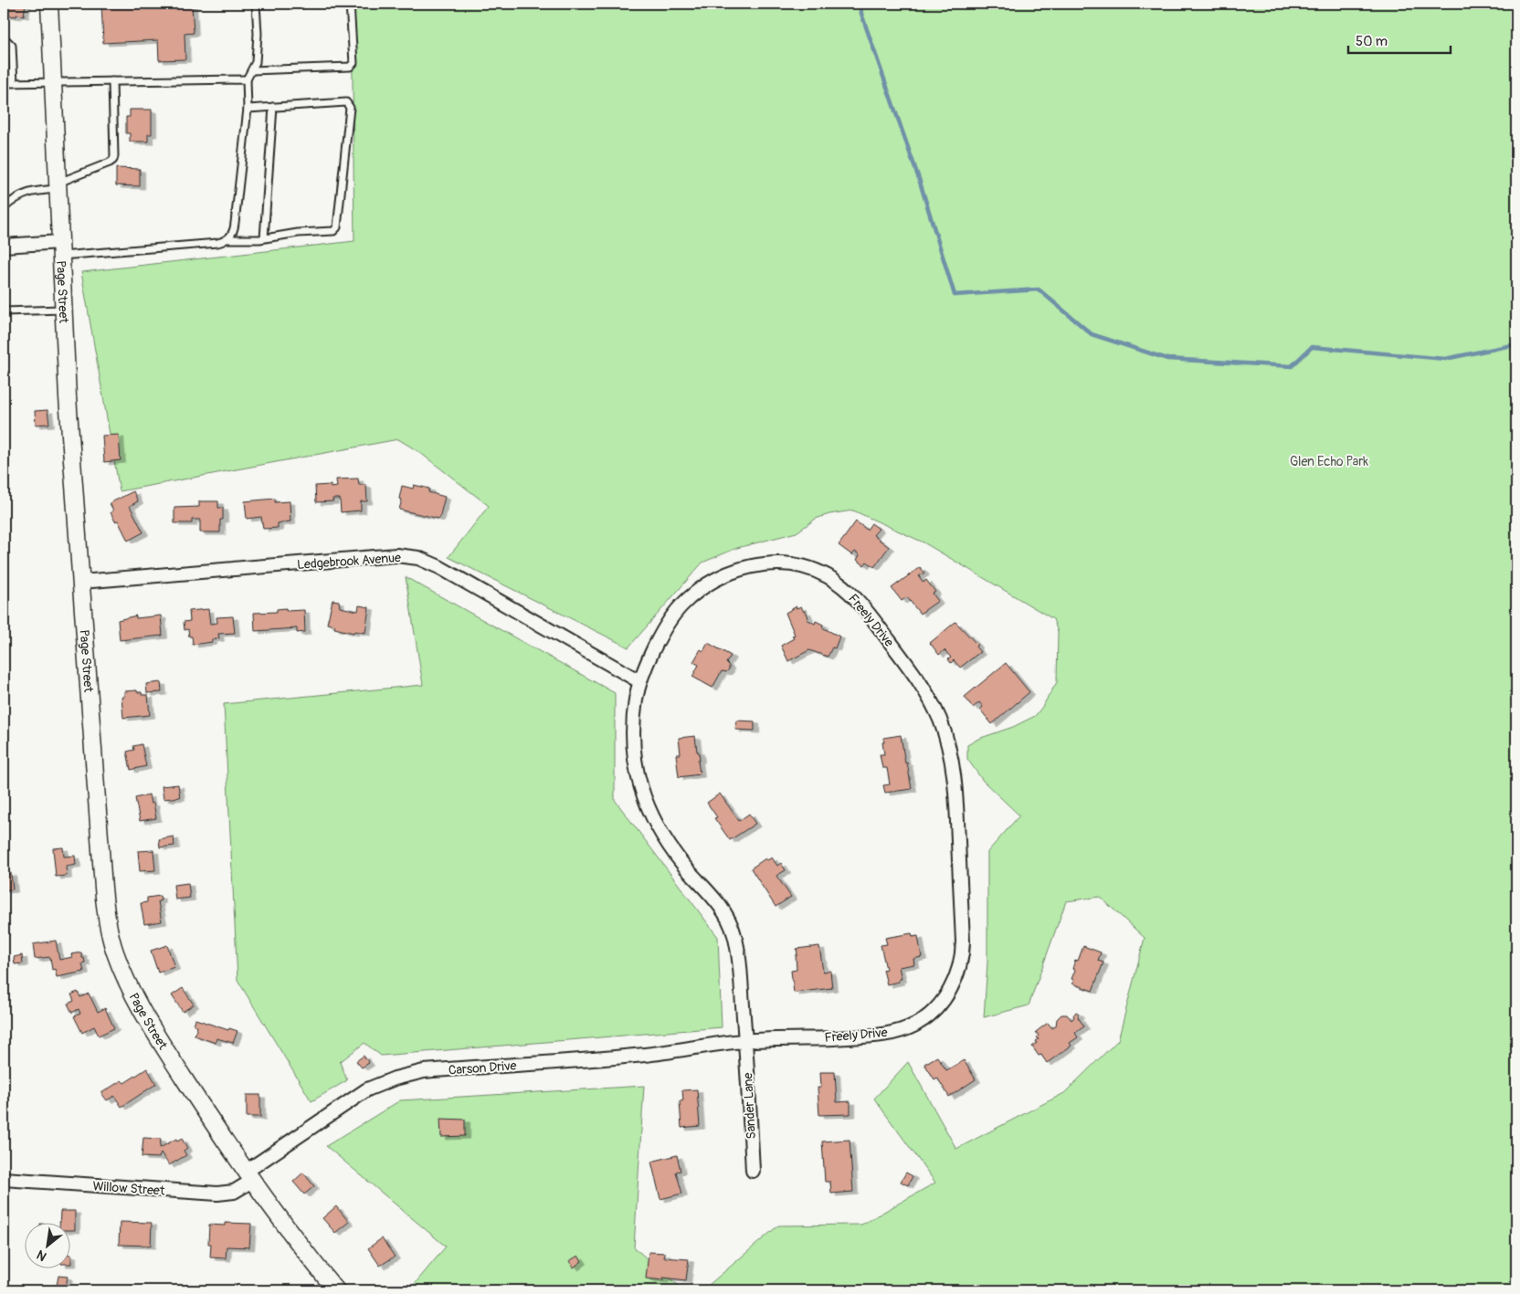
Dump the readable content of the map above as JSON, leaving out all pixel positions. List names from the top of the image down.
{
  "streets": {
    "street": [
      "Page Street",
      "Ledgebrook Avenue",
      "Freely Drive",
      "Carson Drive",
      "Sander Lane",
      "Willow Street"
    ]
  },
  "crossings": [
    ["Page Street", "Ledgebrook Avenue"],
    ["Page Street", "Carson Drive"],
    ["Page Street", "Willow Street"],
    ["Ledgebrook Avenue", "Freely Drive"],
    ["Freely Drive", "Carson Drive"],
    ["Freely Drive", "Sander Lane"],
    ["Carson Drive", "Sander Lane"],
    ["Carson Drive", "Willow Street"]
  ],
  "parks": ["Glen Echo Park"],
  "scale_bar": "50 m",
  "north": "bottom left"
}
